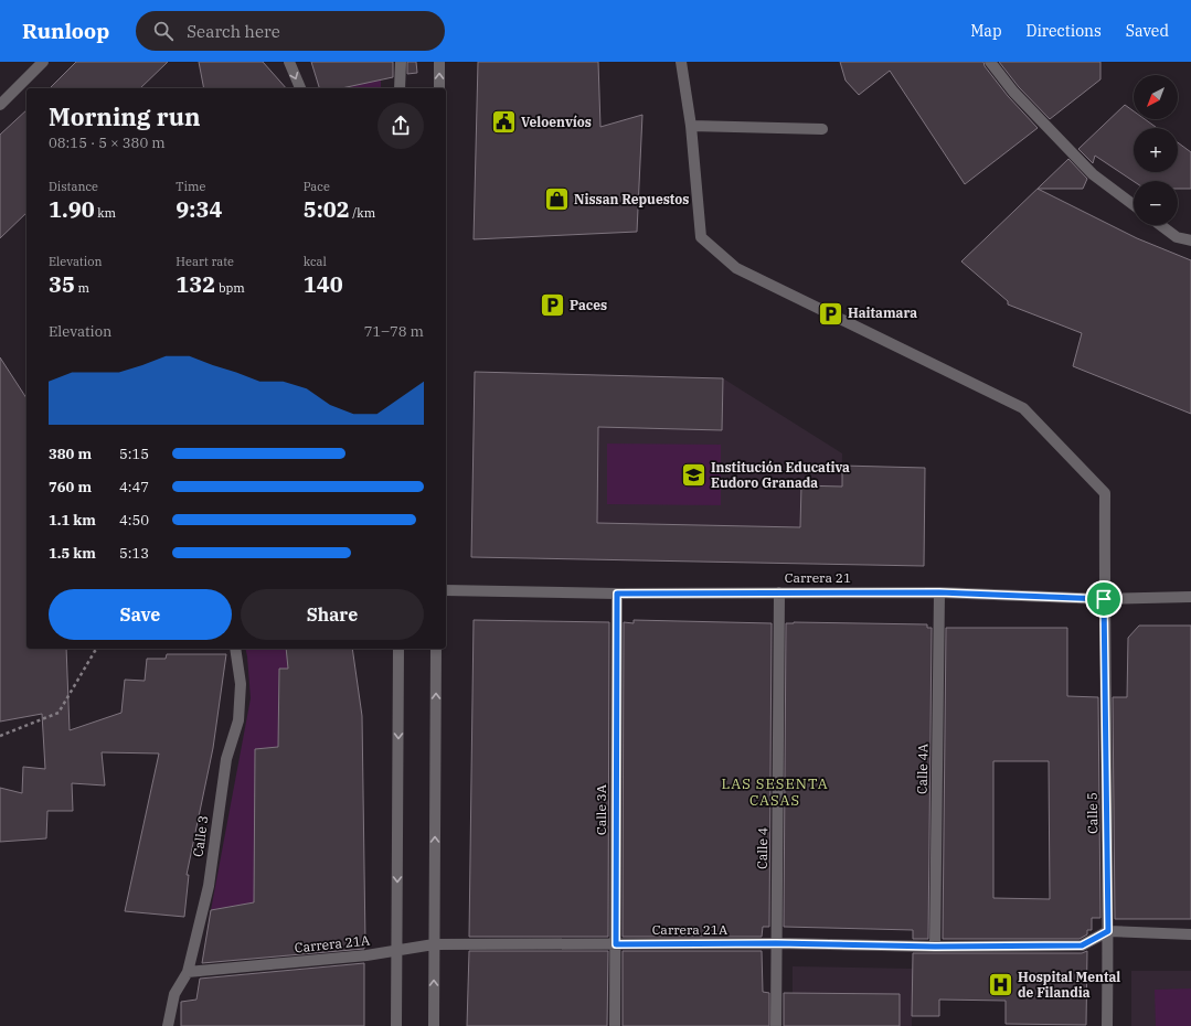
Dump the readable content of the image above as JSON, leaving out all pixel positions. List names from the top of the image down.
{
  "streets": {
    "street": [
      "Carrera 21",
      "Calle 4A",
      "Calle 3A",
      "Calle 5",
      "Calle 3",
      "Calle 4",
      "Carrera 21A"
    ]
  },
  "crossings": [
    ["Carrera 21", "Calle 4A"],
    ["Carrera 21", "Calle 3A"],
    ["Carrera 21", "Calle 5"],
    ["Carrera 21", "Calle 4"],
    ["Calle 4A", "Carrera 21A"],
    ["Calle 3A", "Carrera 21A"],
    ["Calle 5", "Carrera 21A"],
    ["Calle 3", "Carrera 21A"],
    ["Calle 4", "Carrera 21A"]
  ],
  "districts": ["LAS SESENTA CASAS"],
  "places": {
    "public building": ["Veloenvíos"],
    "shop": ["Nissan Repuestos"],
    "parking": ["Paces", "Haitamara"],
    "school or university": ["Institución Educativa Eudoro Granada"],
    "hospital": ["Hospital Mental de Filandia"]
  },
  "north": "bottom left",
  "page": {
    "header": "Runloop",
    "search": "Search here",
    "nav": ["Map", "Directions", "Saved"],
    "map_buttons": ["+", "−"],
    "heading": ["Morning run", "08:15 · 5 × 380 m"],
    "stats": [
      ["Distance", "1.90 km"],
      ["Time", "9:34"],
      ["Pace", "5:02 /km"],
      ["Elevation", "35 m"],
      ["Heart rate", "132 bpm"],
      ["kcal", "140"]
    ],
    "chart": ["Elevation", "71–78 m"],
    "list": [
      {
        "name": "380 m",
        "note": "5:15"
      },
      {
        "name": "760 m",
        "note": "4:47"
      },
      {
        "name": "1.1 km",
        "note": "4:50"
      },
      {
        "name": "1.5 km",
        "note": "5:13"
      }
    ],
    "buttons": ["Save", "Share"]
  }
}
